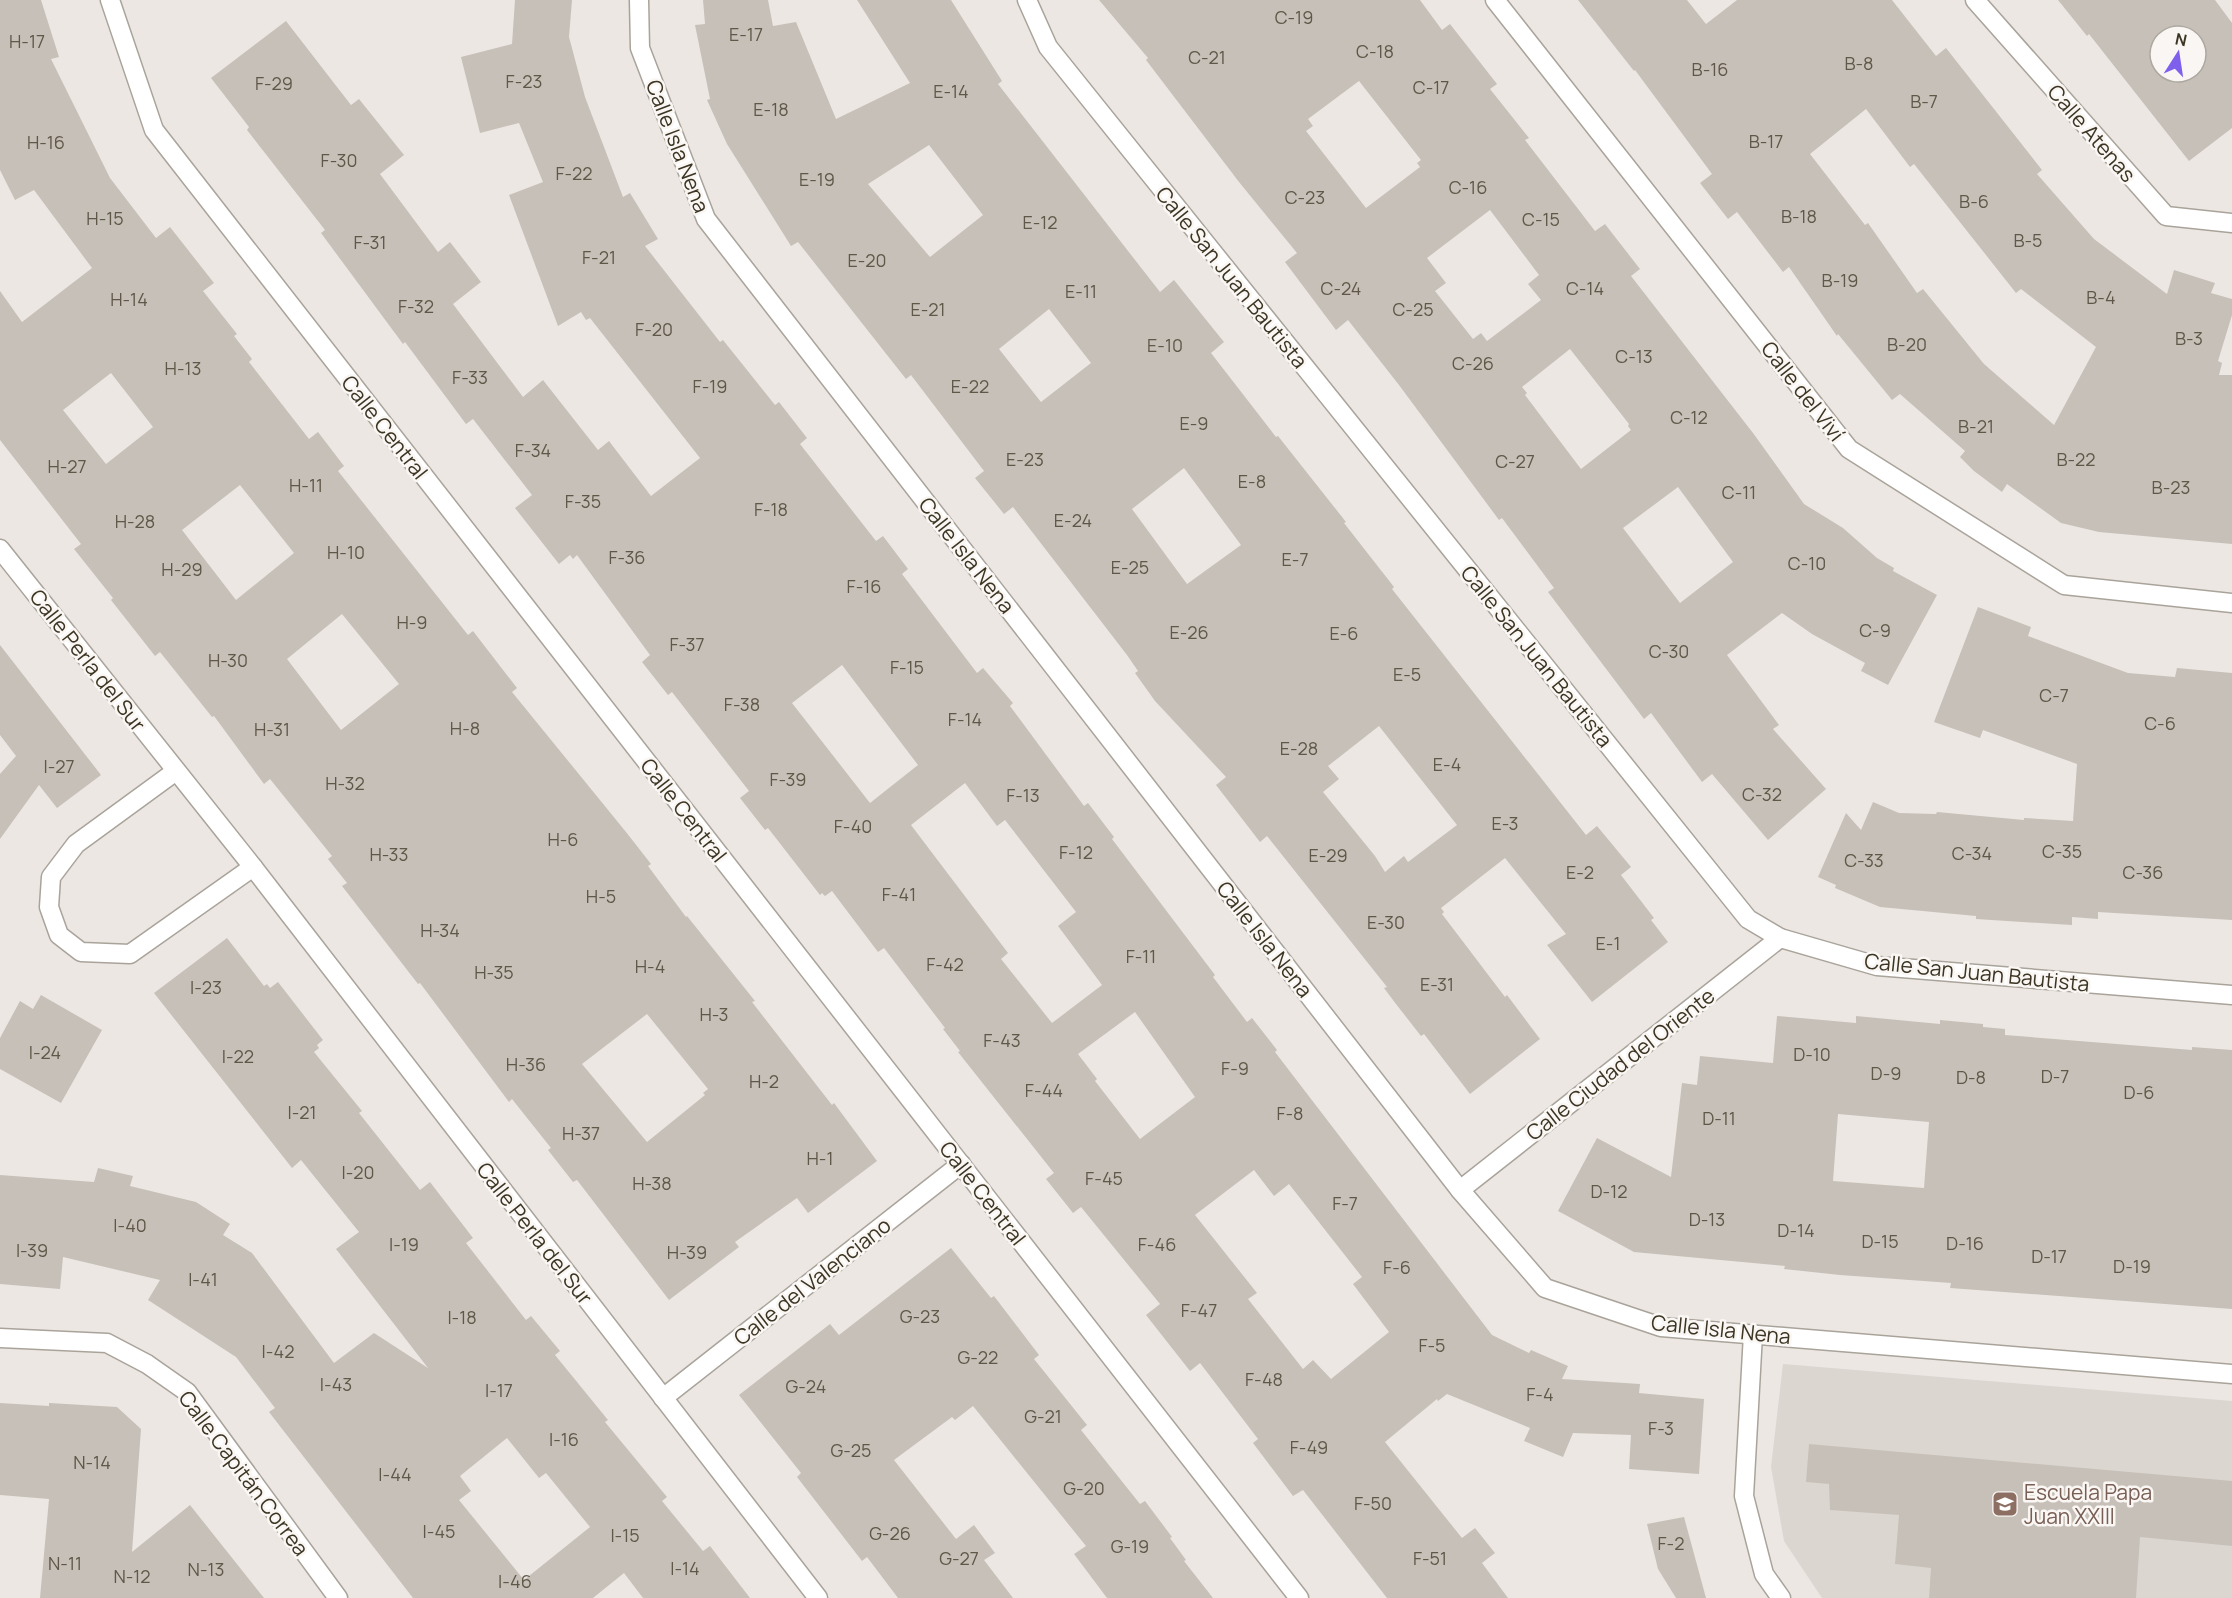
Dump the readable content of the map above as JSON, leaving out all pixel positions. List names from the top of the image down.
{
  "streets": {
    "street": [
      "Calle Atenas",
      "Calle Isla Nena",
      "Calle San Juan Bautista",
      "Calle del Viví",
      "Calle Central",
      "Calle Perla del Sur",
      "Calle Ciudad del Oriente",
      "Calle del Valenciano",
      "Calle Capitán Correa"
    ]
  },
  "crossings": [
    ["Calle Isla Nena", "Calle Ciudad del Oriente"],
    ["Calle San Juan Bautista", "Calle Ciudad del Oriente"],
    ["Calle Central", "Calle del Valenciano"],
    ["Calle Perla del Sur", "Calle del Valenciano"]
  ],
  "places": {
    "school or university": ["Escuela Papa Juan XXIII"]
  },
  "house_numbers": [
    "C-19",
    "E-17",
    "H-17",
    "C-18",
    "C-21",
    "B-8",
    "B-16",
    "F-23",
    "F-29",
    "C-17",
    "E-14",
    "B-7",
    "E-18",
    "B-17",
    "H-16",
    "F-30",
    "F-22",
    "E-19",
    "C-16",
    "C-23",
    "B-6",
    "B-18",
    "H-15",
    "C-15",
    "E-12",
    "B-5",
    "F-31",
    "F-21",
    "E-20",
    "B-19",
    "C-24",
    "C-14",
    "E-11",
    "B-4",
    "H-14",
    "F-32",
    "E-21",
    "C-25",
    "F-20",
    "B-3",
    "B-20",
    "E-10",
    "C-13",
    "C-26",
    "H-13",
    "F-33",
    "F-19",
    "E-22",
    "C-12",
    "E-9",
    "B-21",
    "F-34",
    "E-23",
    "B-22",
    "C-27",
    "H-27",
    "E-8",
    "H-11",
    "B-23",
    "C-11",
    "F-35",
    "F-18",
    "E-24",
    "H-28",
    "H-10",
    "F-36",
    "E-7",
    "C-10",
    "E-25",
    "H-29",
    "F-16",
    "H-9",
    "C-9",
    "E-26",
    "E-6",
    "F-37",
    "C-30",
    "H-30",
    "F-15",
    "E-5",
    "C-7",
    "F-38",
    "F-14",
    "C-6",
    "H-8",
    "H-31",
    "E-28",
    "E-4",
    "I-27",
    "F-39",
    "H-32",
    "C-32",
    "F-13",
    "E-3",
    "F-40",
    "H-6",
    "C-35",
    "F-12",
    "C-34",
    "H-33",
    "E-29",
    "C-33",
    "E-2",
    "C-36",
    "F-41",
    "H-5",
    "E-30",
    "H-34",
    "E-1",
    "F-11",
    "F-42",
    "H-4",
    "H-35",
    "E-31",
    "I-23",
    "H-3",
    "F-43",
    "I-24",
    "D-10",
    "I-22",
    "H-36",
    "F-9",
    "D-9",
    "D-7",
    "D-8",
    "H-2",
    "F-44",
    "D-6",
    "I-21",
    "F-8",
    "D-11",
    "H-37",
    "H-1",
    "I-20",
    "F-45",
    "H-38",
    "D-12",
    "F-7",
    "D-13",
    "I-40",
    "D-14",
    "D-15",
    "D-16",
    "I-19",
    "F-46",
    "I-39",
    "H-39",
    "D-17",
    "D-19",
    "F-6",
    "I-41",
    "F-47",
    "G-23",
    "I-18",
    "F-5",
    "I-42",
    "G-22",
    "F-48",
    "I-43",
    "G-24",
    "I-17",
    "F-4",
    "G-21",
    "F-3",
    "I-16",
    "F-49",
    "G-25",
    "N-14",
    "I-44",
    "G-20",
    "F-50",
    "I-45",
    "G-26",
    "I-15",
    "F-2",
    "G-19",
    "G-27",
    "F-51",
    "N-11",
    "I-14",
    "N-13",
    "N-12",
    "I-46"
  ],
  "north": "top"
}
